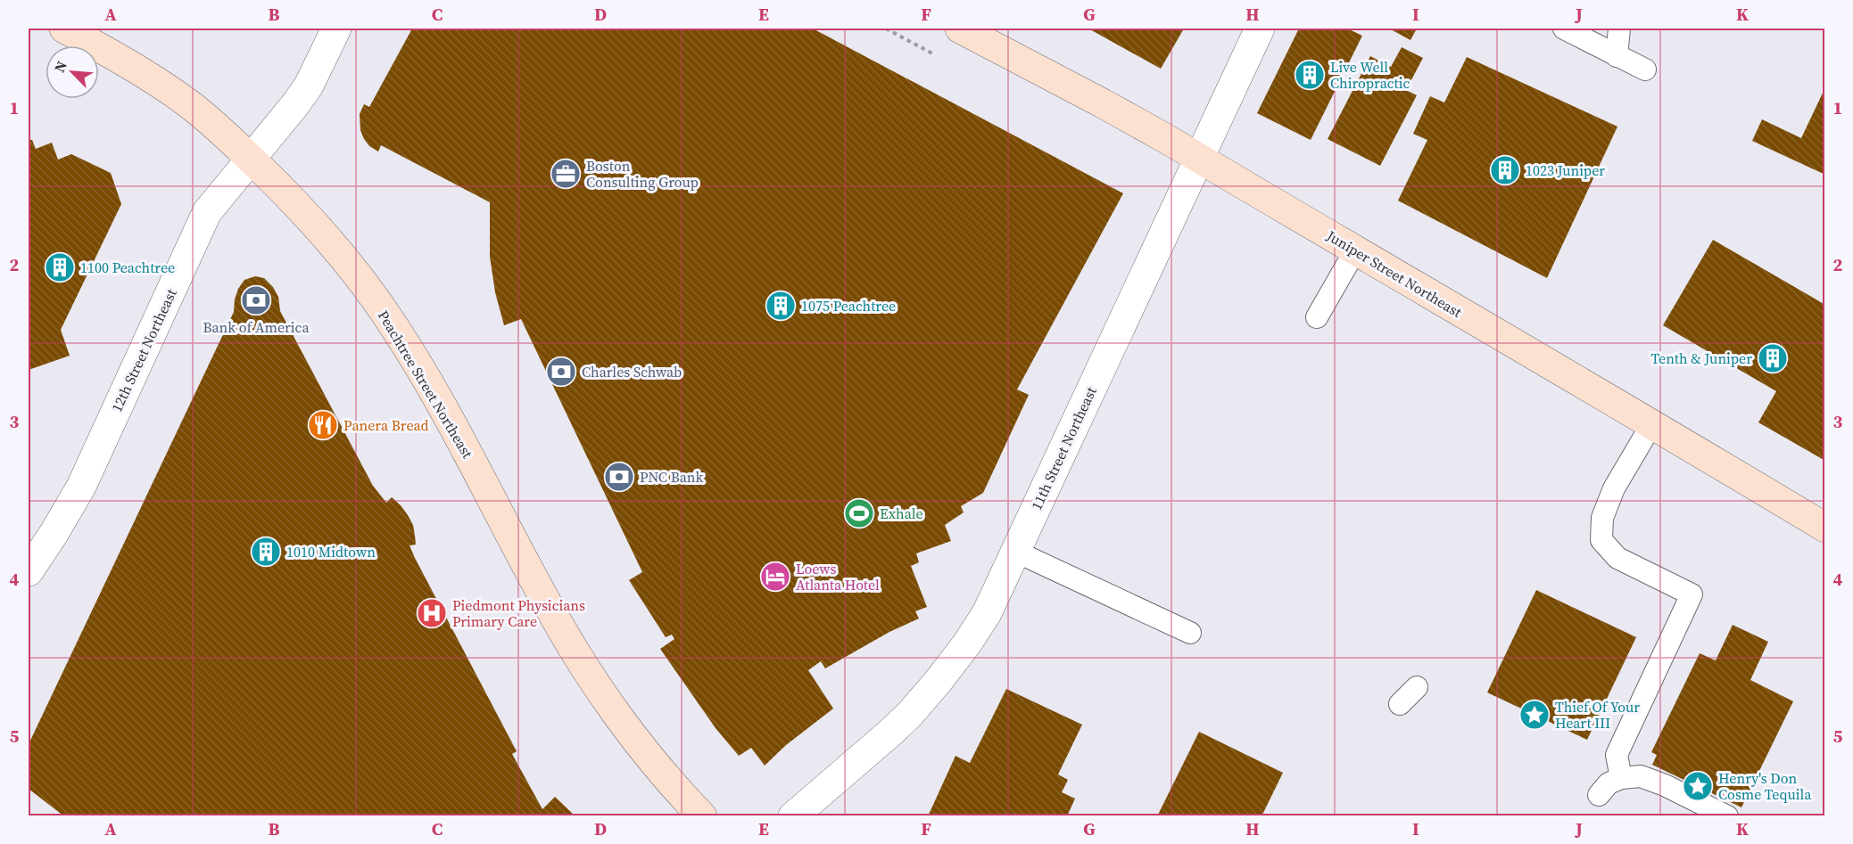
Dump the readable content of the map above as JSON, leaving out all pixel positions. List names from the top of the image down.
{
  "streets": {
    "main road": ["Juniper Street Northeast", "Peachtree Street Northeast"],
    "street": ["12th Street Northeast", "11th Street Northeast"]
  },
  "crossings": [
    ["Juniper Street Northeast", "11th Street Northeast"],
    ["12th Street Northeast", "Peachtree Street Northeast"]
  ],
  "places": {
    "building": [
      "Live Well Chiropractic",
      "1023 Juniper",
      "1100 Peachtree",
      "1075 Peachtree",
      "Tenth & Juniper",
      "1010 Midtown"
    ],
    "office": ["Boston Consulting Group"],
    "bank": ["Bank of America", "Charles Schwab", "PNC Bank"],
    "restaurant": ["Panera Bread"],
    "sports": ["Exhale"],
    "hotel": ["Loews Atlanta Hotel"],
    "hospital": ["Piedmont Physicians Primary Care"],
    "place": ["Thief Of Your Heart III", "Henry's Don Cosme Tequila"]
  },
  "north": "top left",
  "grid": {
    "columns": [
      "A",
      "B",
      "C",
      "D",
      "E",
      "F",
      "G",
      "H",
      "I",
      "J",
      "K"
    ],
    "rows": [
      "1",
      "2",
      "3",
      "4",
      "5"
    ]
  }
}
